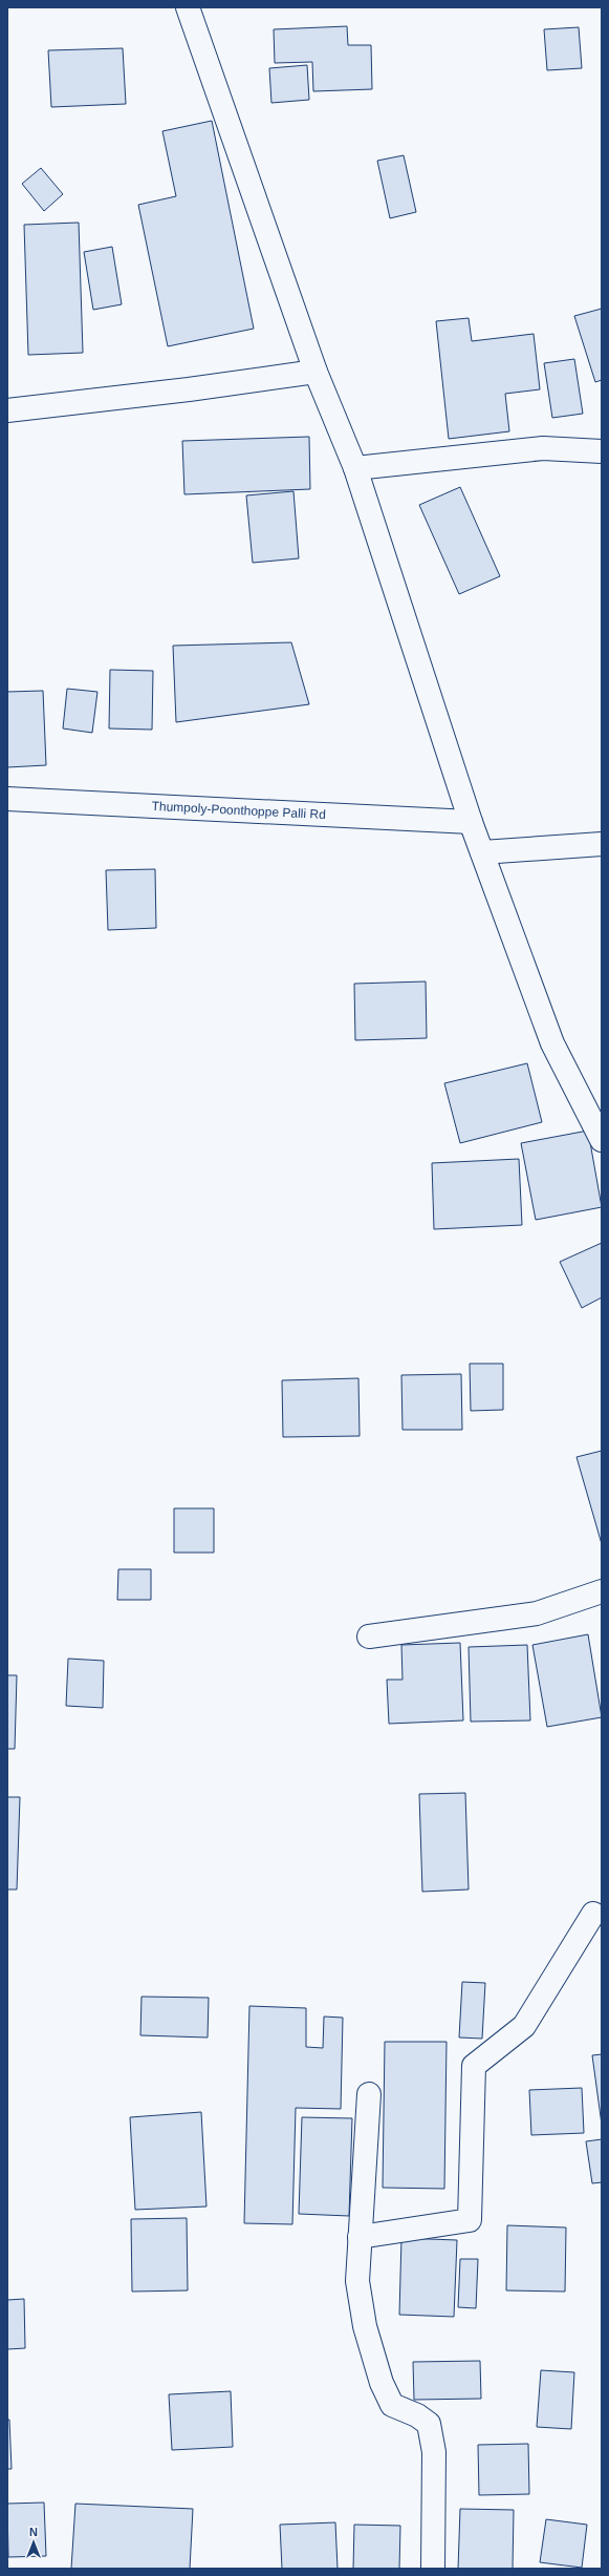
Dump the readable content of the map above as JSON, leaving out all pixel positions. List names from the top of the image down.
{
  "streets": {
    "street": ["Thumpoly-Poonthoppe Palli Rd"]
  },
  "north": "top"
}
